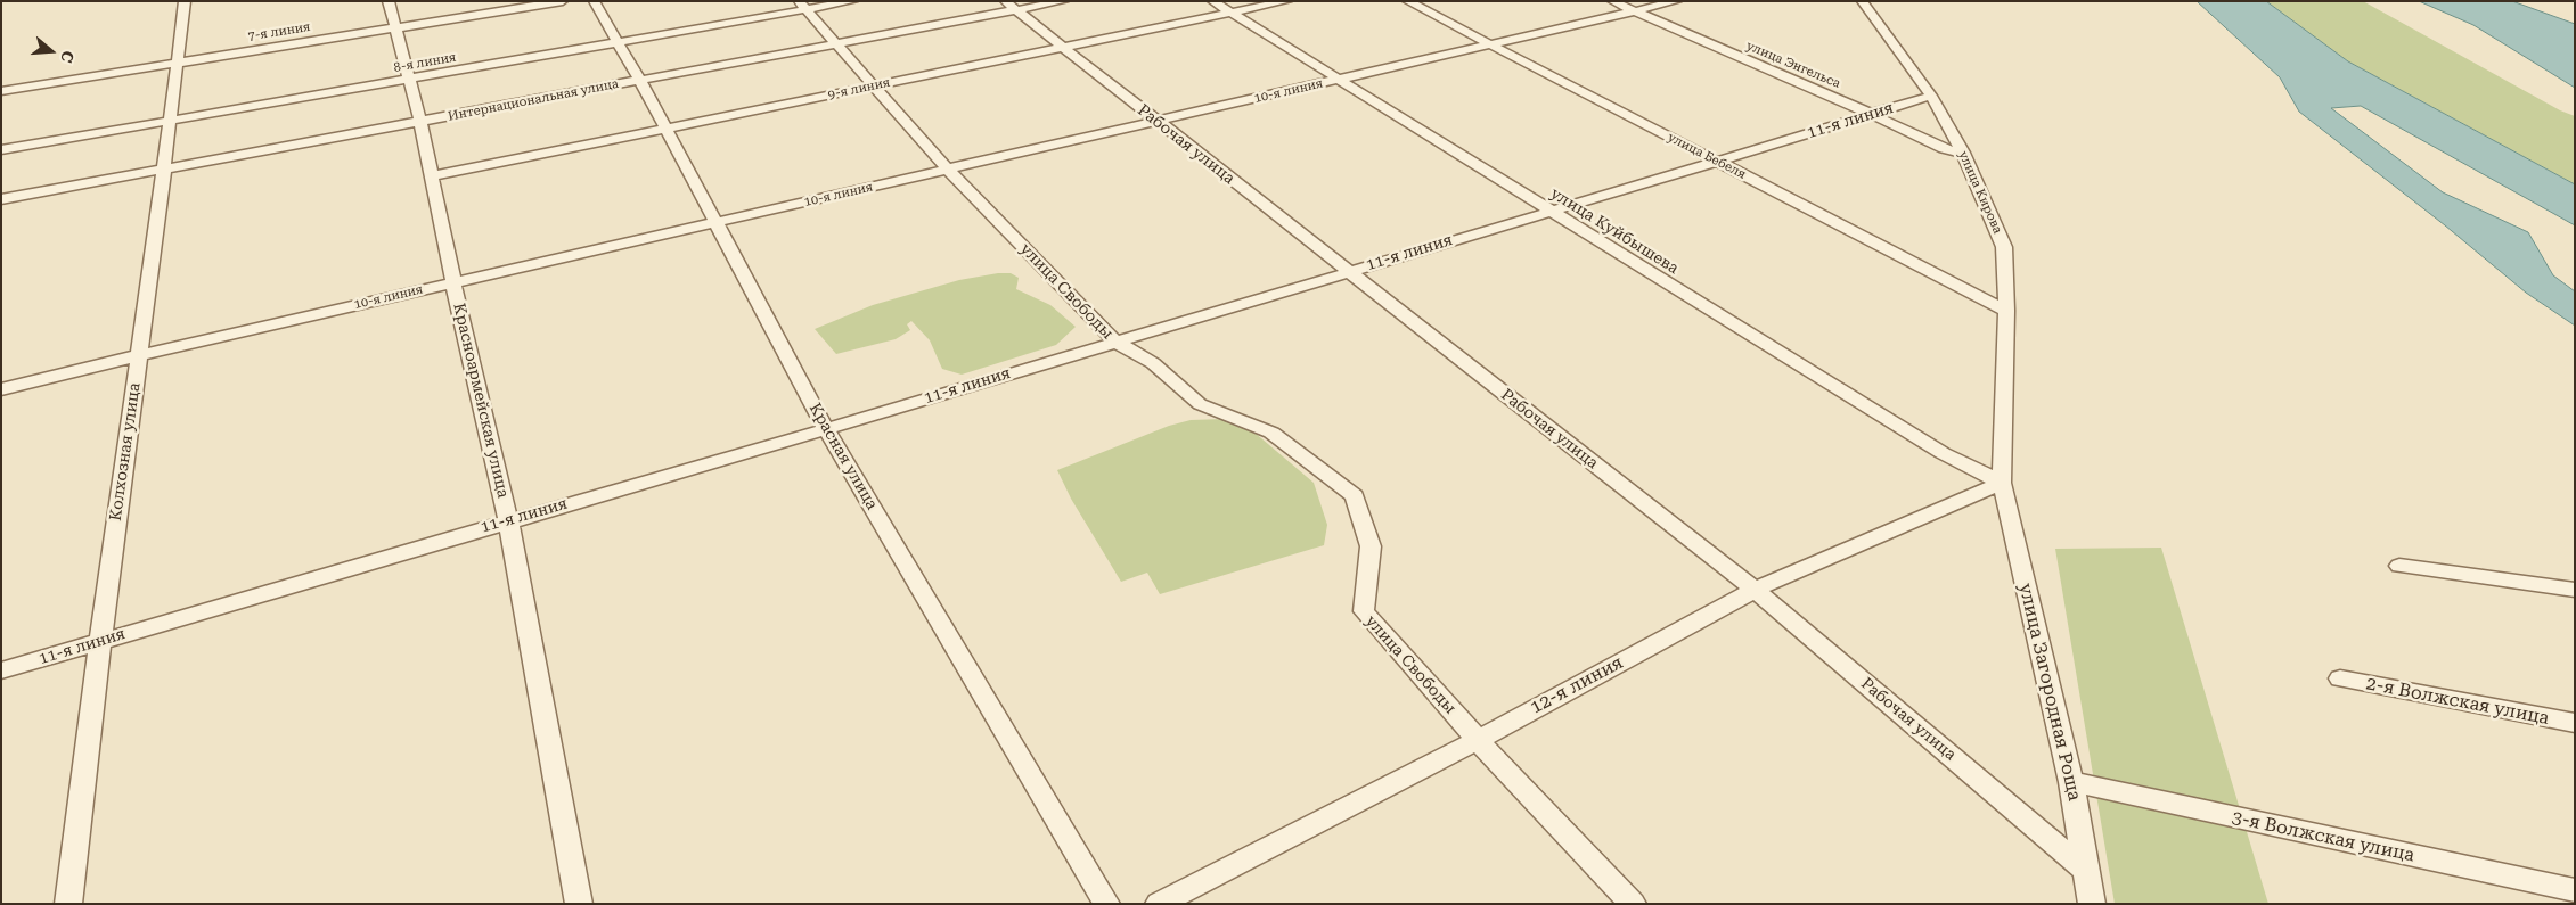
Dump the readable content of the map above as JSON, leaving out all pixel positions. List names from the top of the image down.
{
  "streets": {
    "street": [
      "7-я линия",
      "8-я линия",
      "улица Энгельса",
      "9-я линия",
      "10-я линия",
      "Интернациональная улица",
      "11-я линия",
      "Рабочая улица",
      "улица Бебеля",
      "улица Кирова",
      "улица Куйбышева",
      "улица Свободы",
      "Красноармейская улица",
      "Колхозная улица",
      "Красная улица",
      "12-я линия",
      "улица Загородная Роща",
      "2-я Волжская улица",
      "3-я Волжская улица"
    ]
  },
  "crossings": [
    ["7-я линия", "Красноармейская улица"],
    ["7-я линия", "Колхозная улица"],
    ["8-я линия", "улица Свободы"],
    ["8-я линия", "Красноармейская улица"],
    ["8-я линия", "Колхозная улица"],
    ["8-я линия", "Красная улица"],
    ["улица Энгельса", "10-я линия"],
    ["улица Энгельса", "11-я линия"],
    ["улица Энгельса", "улица Кирова"],
    ["9-я линия", "Рабочая улица"],
    ["9-я линия", "улица Куйбышева"],
    ["9-я линия", "улица Свободы"],
    ["9-я линия", "Красноармейская улица"],
    ["9-я линия", "Красная улица"],
    ["10-я линия", "Рабочая улица"],
    ["10-я линия", "улица Бебеля"],
    ["10-я линия", "улица Куйбышева"],
    ["10-я линия", "улица Свободы"],
    ["10-я линия", "Красноармейская улица"],
    ["10-я линия", "Колхозная улица"],
    ["10-я линия", "Красная улица"],
    ["Интернациональная улица", "Рабочая улица"],
    ["Интернациональная улица", "улица Свободы"],
    ["Интернациональная улица", "Красноармейская улица"],
    ["Интернациональная улица", "Колхозная улица"],
    ["Интернациональная улица", "Красная улица"],
    ["11-я линия", "Рабочая улица"],
    ["11-я линия", "улица Бебеля"],
    ["11-я линия", "улица Кирова"],
    ["11-я линия", "улица Куйбышева"],
    ["11-я линия", "улица Свободы"],
    ["11-я линия", "Красноармейская улица"],
    ["11-я линия", "Колхозная улица"],
    ["11-я линия", "Красная улица"],
    ["Рабочая улица", "12-я линия"],
    ["Рабочая улица", "улица Загородная Роща"],
    ["улица Бебеля", "улица Кирова"],
    ["улица Кирова", "улица Куйбышева"],
    ["улица Кирова", "12-я линия"],
    ["улица Кирова", "улица Загородная Роща"],
    ["улица Куйбышева", "12-я линия"],
    ["улица Куйбышева", "улица Загородная Роща"],
    ["улица Свободы", "12-я линия"],
    ["12-я линия", "улица Загородная Роща"],
    ["улица Загородная Роща", "3-я Волжская улица"]
  ],
  "north": "right"
}
